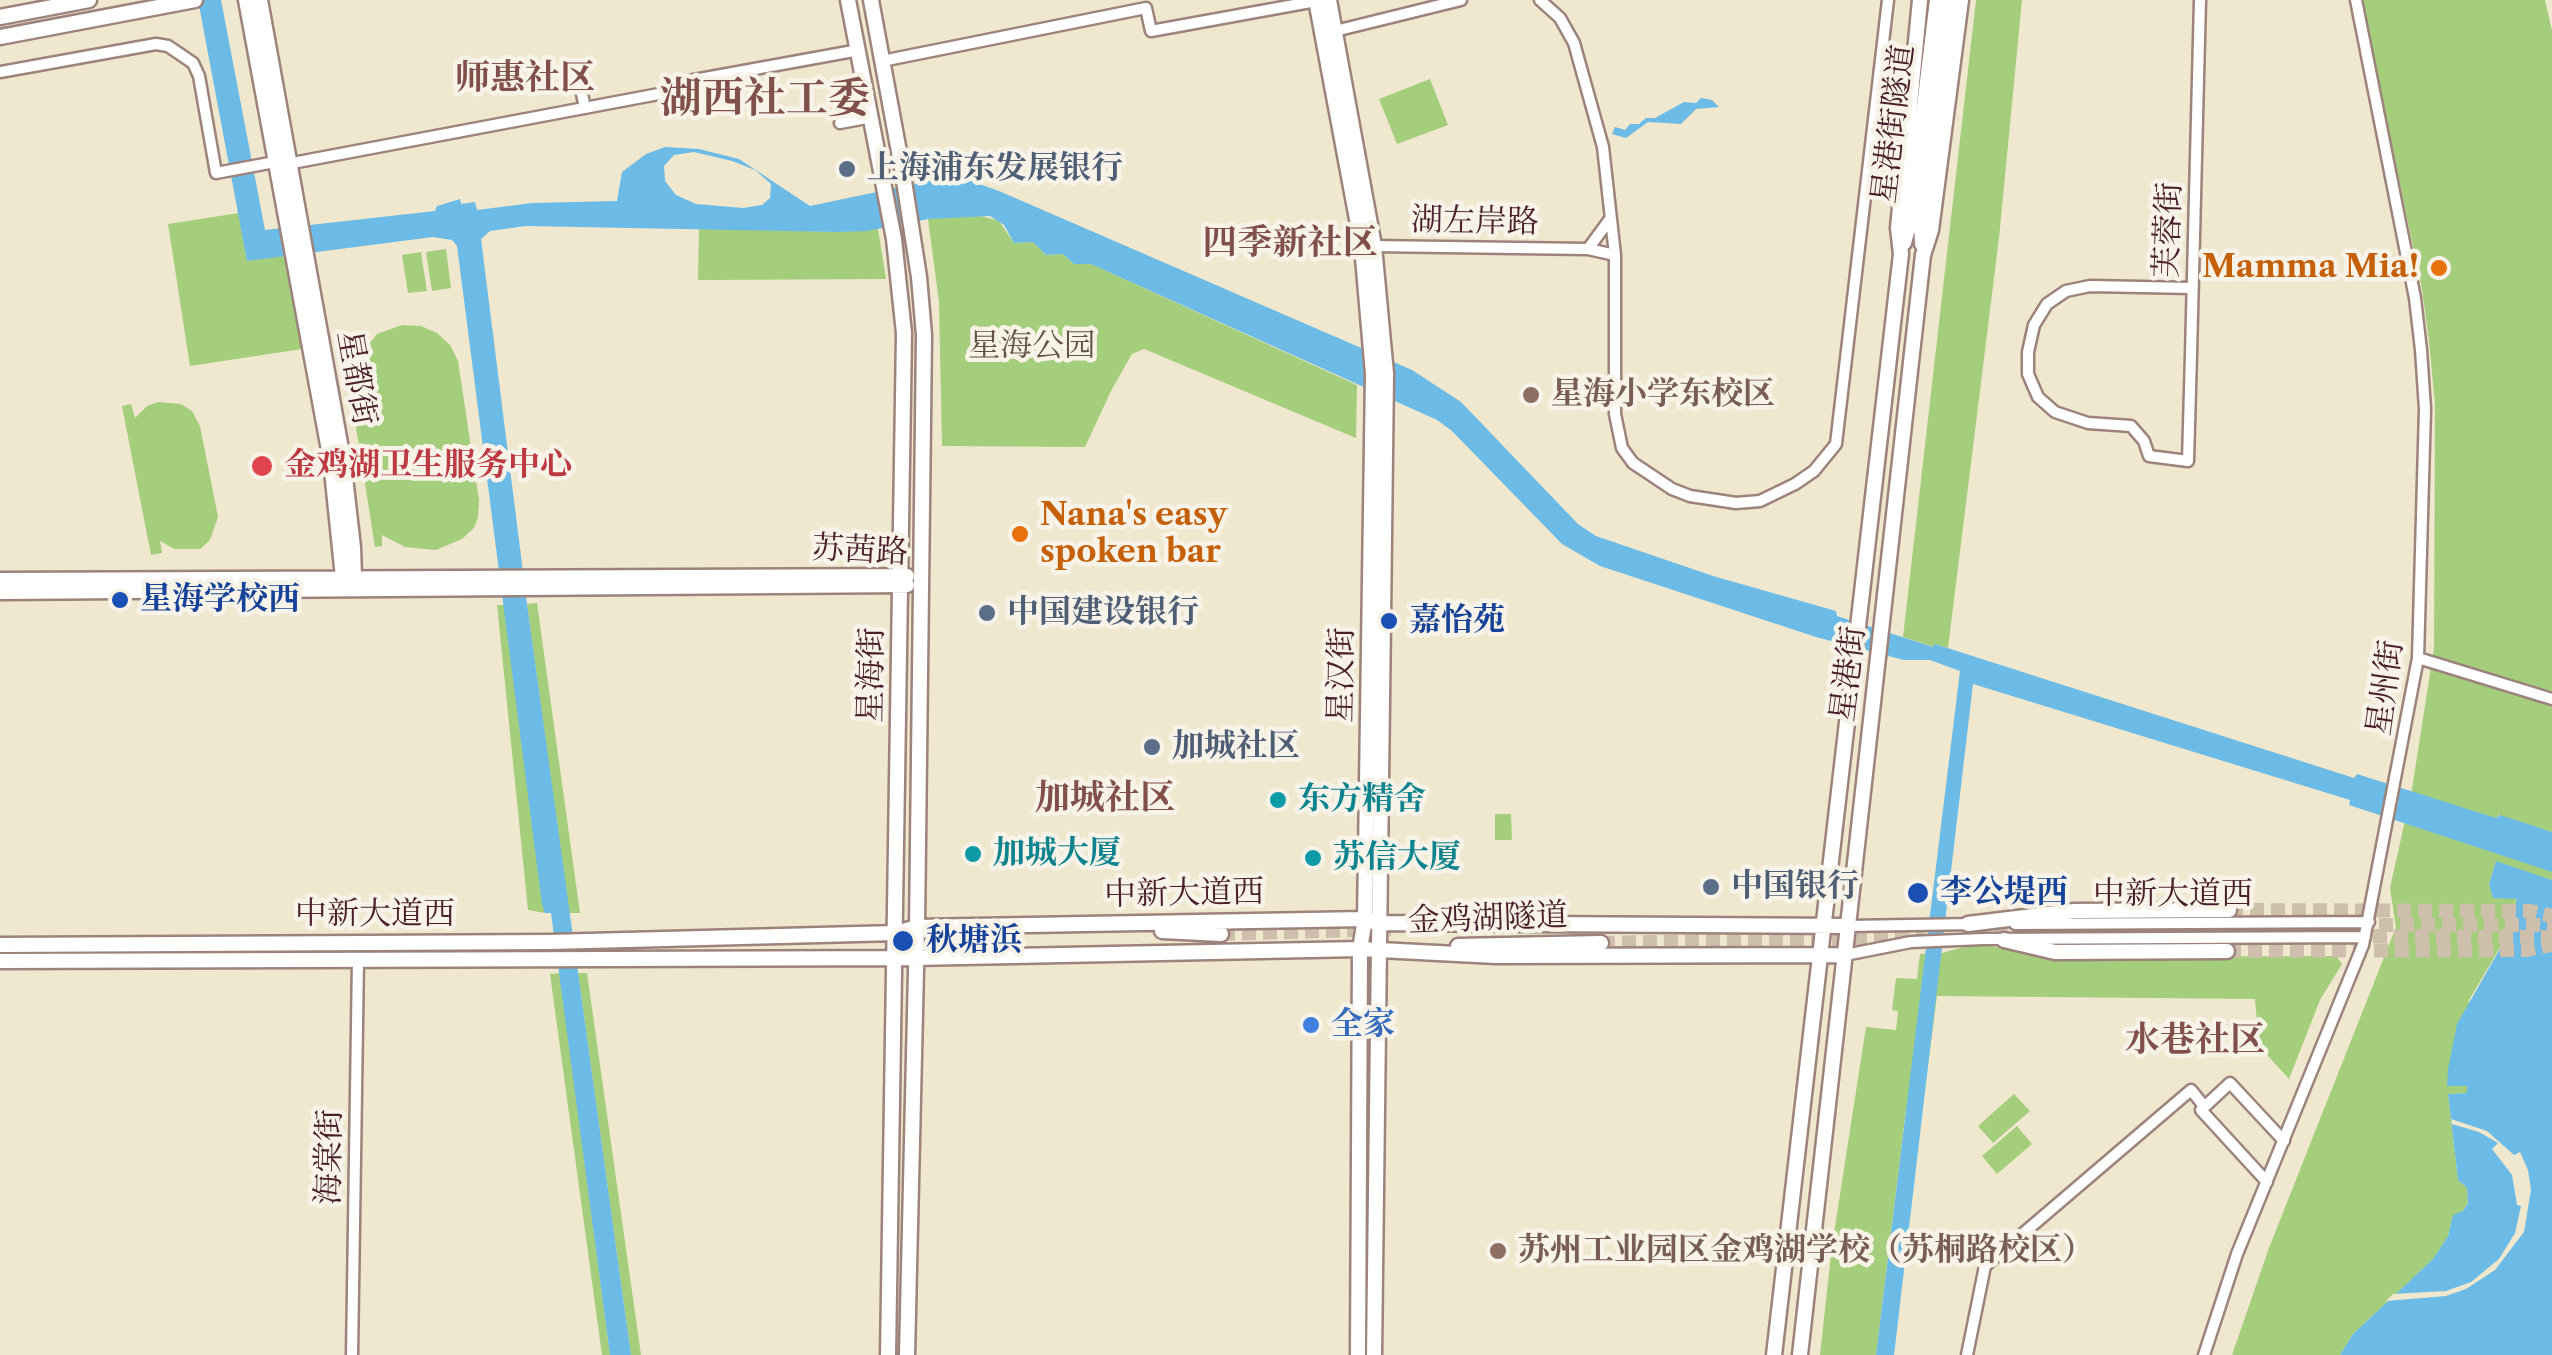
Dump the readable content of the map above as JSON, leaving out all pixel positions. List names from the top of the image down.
{
  "streets": {
    "main road": [
      "星港街隧道",
      "星都街",
      "苏茜路",
      "星港街",
      "星海街",
      "星汉街",
      "中新大道西",
      "金鸡湖隧道"
    ],
    "street": [
      "湖左岸路",
      "芙蓉街",
      "星州街",
      "海棠街"
    ]
  },
  "crossings": [
    ["星港街隧道", "星港街"],
    ["湖左岸路", "星汉街"],
    ["星都街", "苏茜路"],
    ["苏茜路", "星海街"],
    ["星港街", "中新大道西"],
    ["星海街", "中新大道西"],
    ["星汉街", "中新大道西"],
    ["星汉街", "金鸡湖隧道"],
    ["星州街", "中新大道西"],
    ["中新大道西", "金鸡湖隧道"],
    ["中新大道西", "海棠街"]
  ],
  "districts": [
    "师惠社区",
    "湖西社工委",
    "四季新社区",
    "加城社区",
    "水巷社区"
  ],
  "parks": ["星海公园"],
  "places": [
    "上海浦东发展银行",
    "Mamma Mia!",
    "星海小学东校区",
    "金鸡湖卫生服务中心",
    "Nana's easy spoken bar",
    "星海学校西",
    "中国建设银行",
    "嘉怡苑",
    "加城社区",
    "东方精舍",
    "加城大厦",
    "苏信大厦",
    "中国银行",
    "李公堤西",
    "秋塘浜",
    "全家",
    "苏州工业园区金鸡湖学校（苏桐路校区）"
  ]
}
